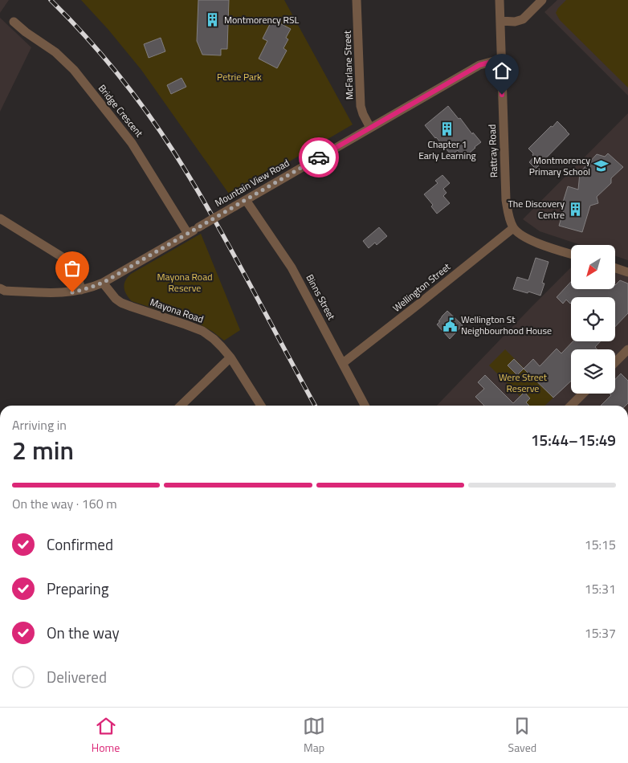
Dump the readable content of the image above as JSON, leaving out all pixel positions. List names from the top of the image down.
{
  "streets": {
    "street": [
      "McFarlane Street",
      "Bridge Crescent",
      "Rattray Road",
      "Mountain View Road",
      "Wellington Street",
      "Binns Street",
      "Mayona Road"
    ]
  },
  "crossings": [
    ["McFarlane Street", "Mountain View Road"],
    ["Bridge Crescent", "Mountain View Road"],
    ["Rattray Road", "Mountain View Road"],
    ["Rattray Road", "Wellington Street"],
    ["Mountain View Road", "Binns Street"],
    ["Mountain View Road", "Mayona Road"],
    ["Wellington Street", "Binns Street"]
  ],
  "parks": ["Petrie Park", "Mayona Road Reserve", "Were Street Reserve"],
  "places": {
    "building": ["Montmorency RSL", "Chapter 1 Early Learning", "The Discovery Centre"],
    "school or university": ["Montmorency Primary School"],
    "public building": ["Wellington St Neighbourhood House"]
  },
  "north": "bottom left",
  "page": {
    "heading": ["2 min", "Arriving in", "15:44–15:49"],
    "bar": "On the way · 160 m",
    "list": [
      ["Confirmed", "15:15"],
      ["Preparing", "15:31"],
      ["On the way", "15:37"],
      "Delivered"
    ],
    "tabs": ["Home", "Map", "Saved"]
  }
}
